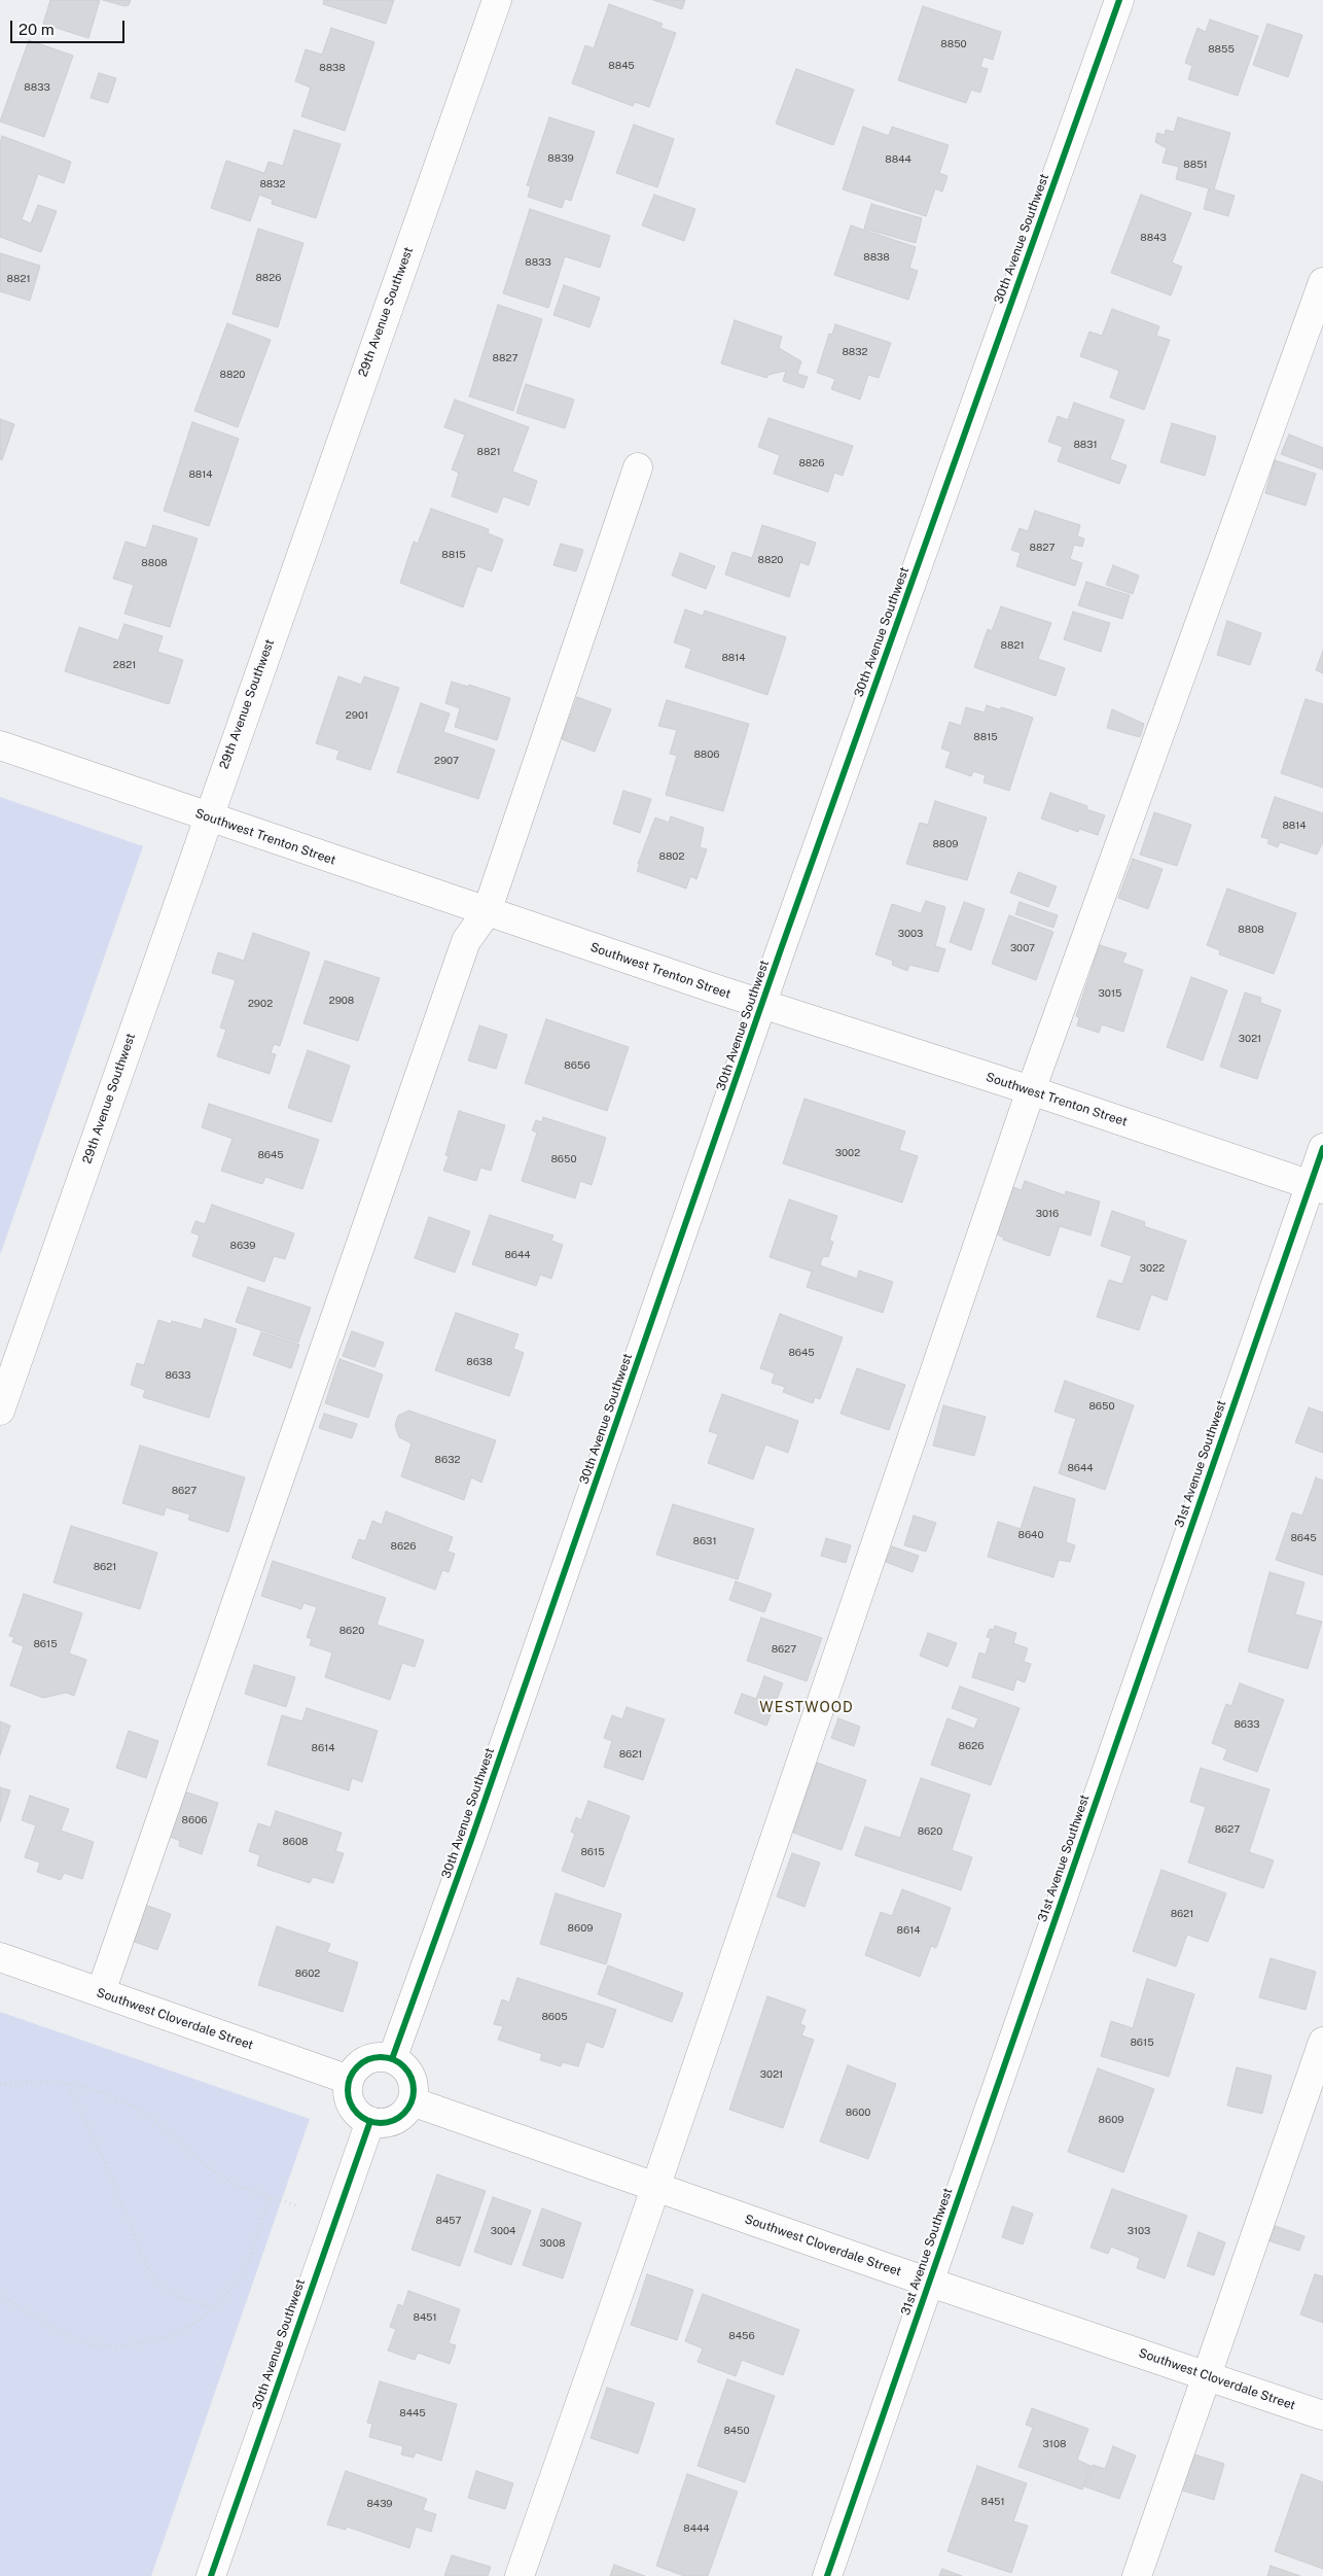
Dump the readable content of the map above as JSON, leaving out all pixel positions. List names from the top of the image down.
{
  "streets": {
    "street": [
      "30th Avenue Southwest",
      "29th Avenue Southwest",
      "Southwest Trenton Street",
      "31st Avenue Southwest",
      "Southwest Cloverdale Street"
    ]
  },
  "crossings": [
    ["30th Avenue Southwest", "Southwest Trenton Street"],
    ["30th Avenue Southwest", "Southwest Cloverdale Street"],
    ["29th Avenue Southwest", "Southwest Trenton Street"],
    ["Southwest Trenton Street", "31st Avenue Southwest"],
    ["31st Avenue Southwest", "Southwest Cloverdale Street"]
  ],
  "districts": ["WESTWOOD"],
  "house_numbers": [
    "8850",
    "8855",
    "8845",
    "8838",
    "8833",
    "8839",
    "8844",
    "8851",
    "8832",
    "8843",
    "8838",
    "8833",
    "8826",
    "8821",
    "8832",
    "8827",
    "8820",
    "8831",
    "8821",
    "8826",
    "8814",
    "8827",
    "8815",
    "8820",
    "8808",
    "8821",
    "8814",
    "2821",
    "2901",
    "8815",
    "8806",
    "2907",
    "8814",
    "8809",
    "8802",
    "8808",
    "3003",
    "3007",
    "3015",
    "2908",
    "2902",
    "3021",
    "8656",
    "3002",
    "8645",
    "8650",
    "3016",
    "8639",
    "8644",
    "3022",
    "8645",
    "8638",
    "8633",
    "8650",
    "8632",
    "8644",
    "8627",
    "8640",
    "8645",
    "8631",
    "8626",
    "8621",
    "8620",
    "8615",
    "8627",
    "8633",
    "8626",
    "8614",
    "8621",
    "8606",
    "8627",
    "8620",
    "8608",
    "8615",
    "8621",
    "8609",
    "8614",
    "8602",
    "8605",
    "8615",
    "3021",
    "8600",
    "8609",
    "8457",
    "3004",
    "3103",
    "3008",
    "8451",
    "8456",
    "8445",
    "8450",
    "3108",
    "8451",
    "8439",
    "8444"
  ],
  "scale_bar": "20 m"
}
